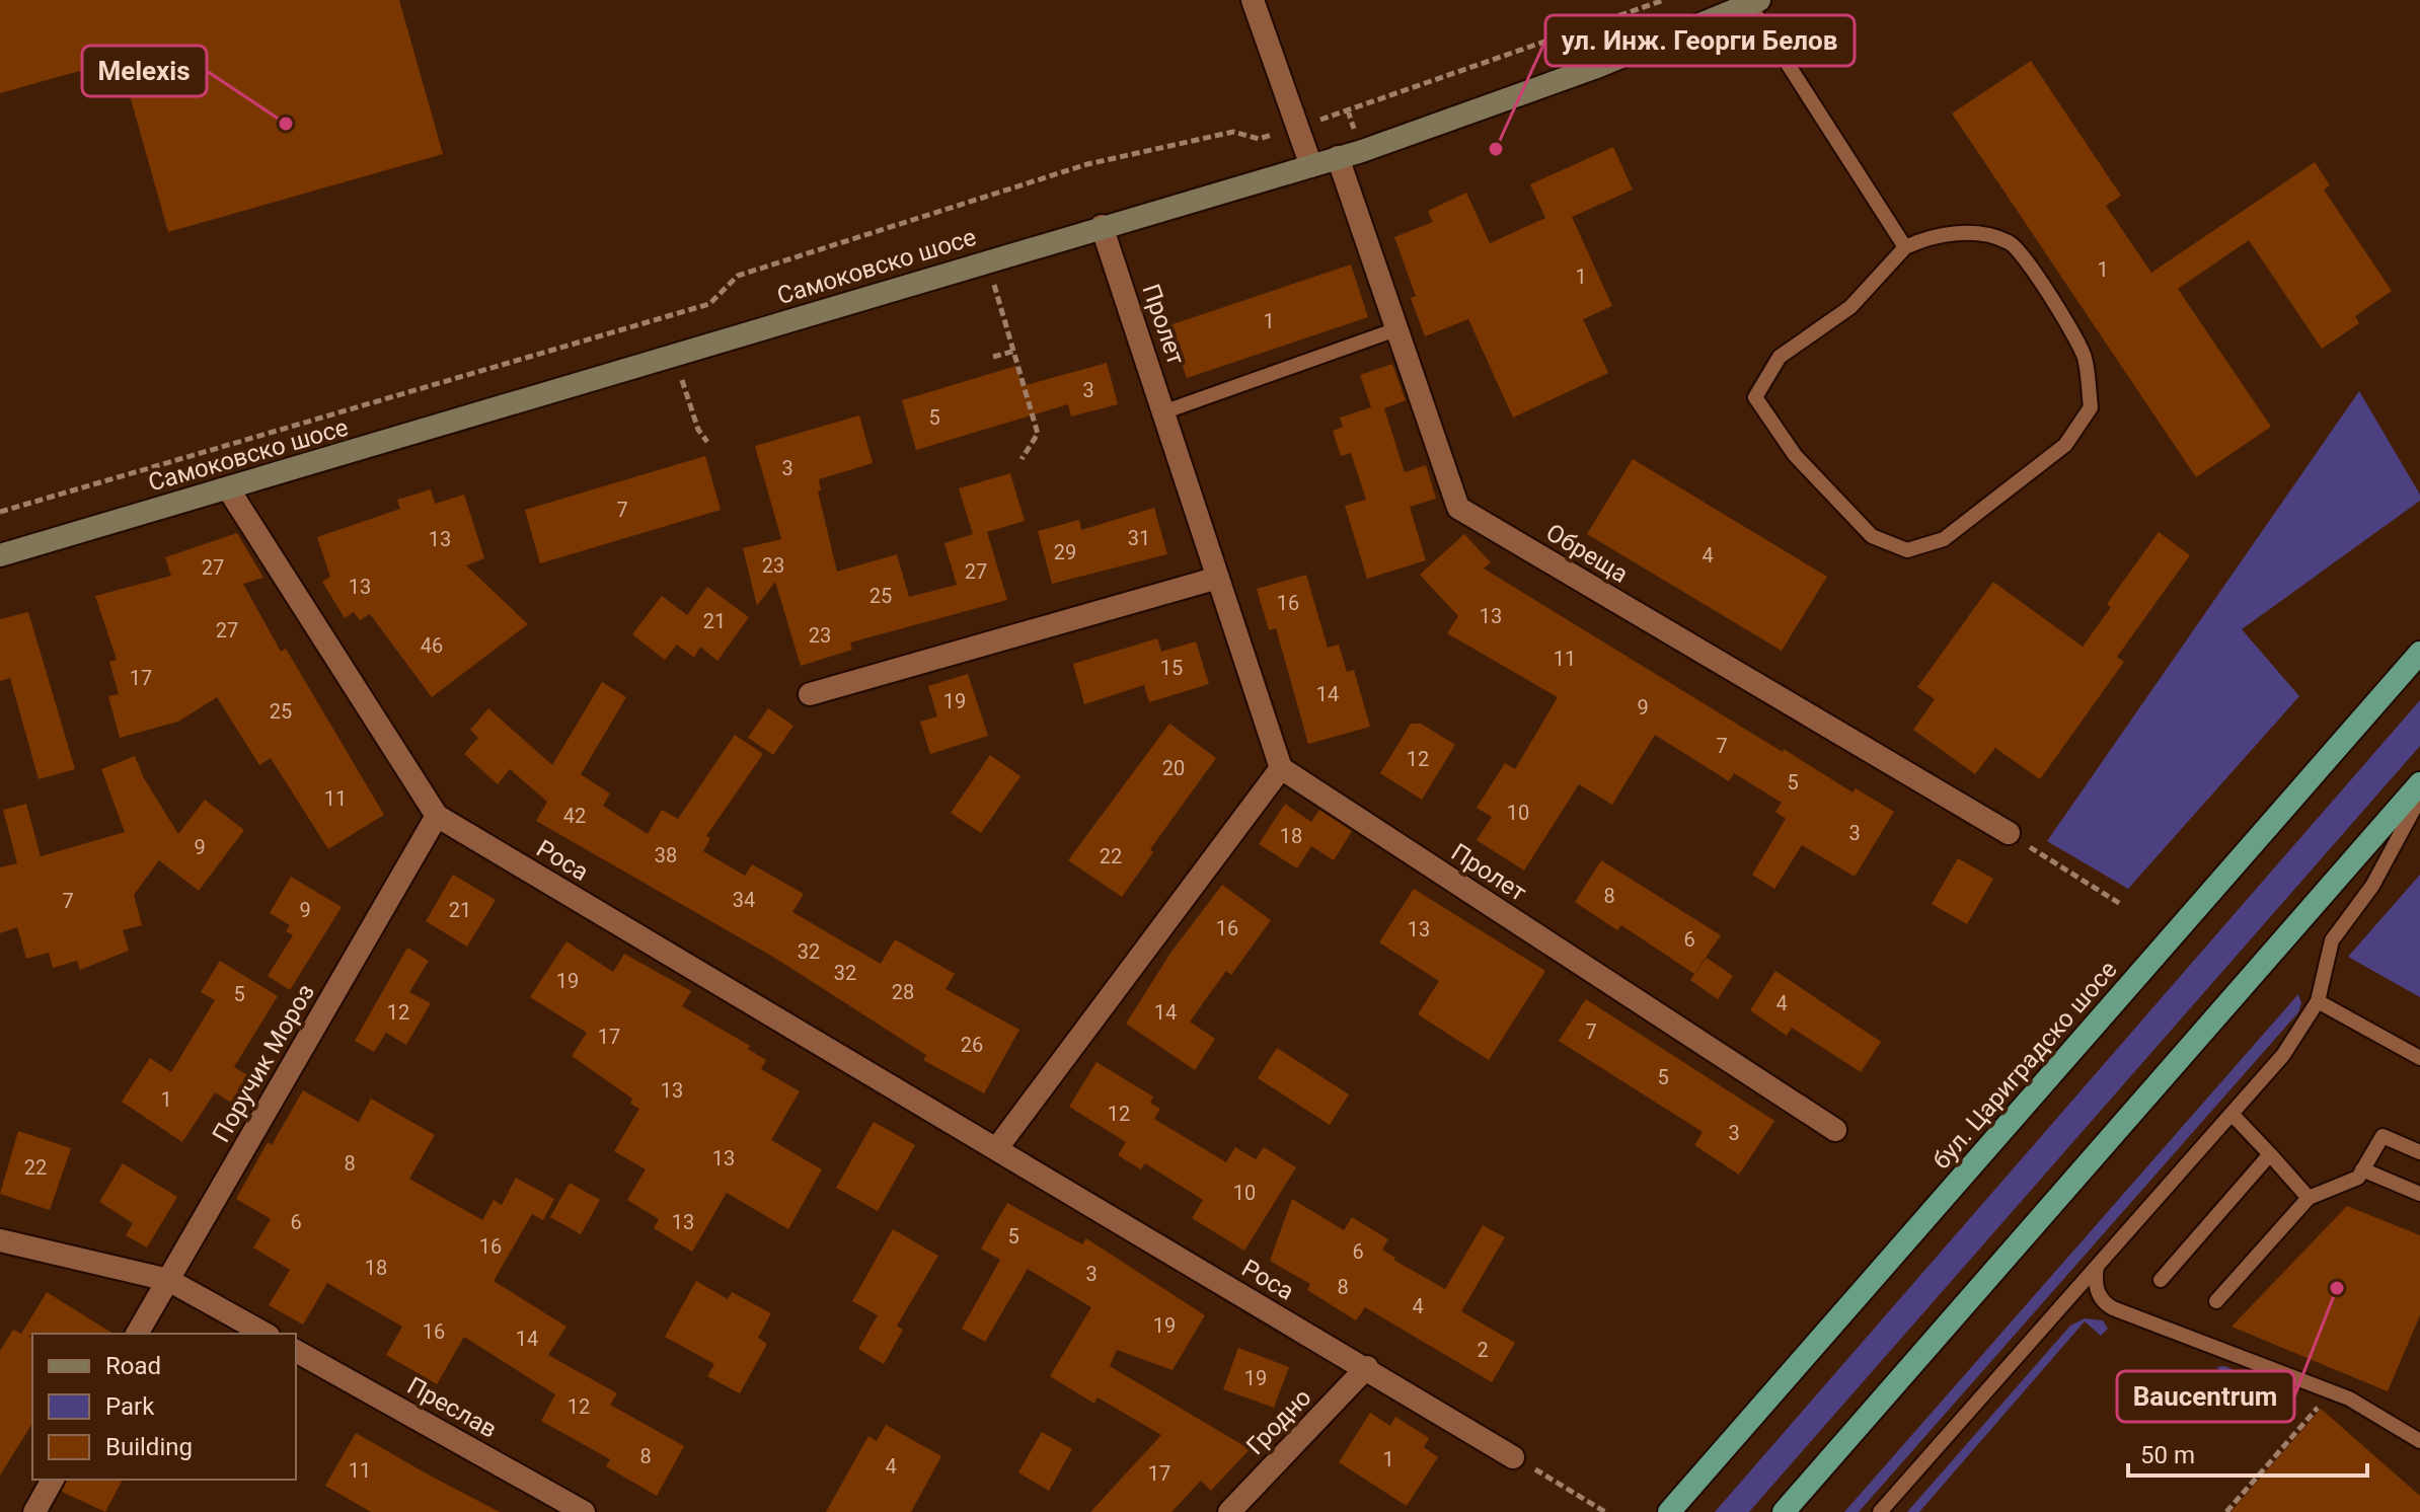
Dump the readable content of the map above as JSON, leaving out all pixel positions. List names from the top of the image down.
{
  "streets": {
    "highway": ["бул. Цариградско шосе"],
    "main road": ["Самоковско шосе"],
    "street": [
      "Пролет",
      "Обреща",
      "Роса",
      "Поручик Мороз",
      "Преслав",
      "Гродно"
    ]
  },
  "crossings": [
    ["Самоковско шосе", "Пролет"],
    ["Самоковско шосе", "Обреща"],
    ["Самоковско шосе", "Роса"],
    ["Роса", "Поручик Мороз"],
    ["Роса", "Гродно"]
  ],
  "places": ["Мelexis", "ул. Инж. Георги Белов", "Baucentrum"],
  "house_numbers": [
    "1",
    "1",
    "1",
    "3",
    "5",
    "3",
    "7",
    "31",
    "13",
    "29",
    "4",
    "23",
    "27",
    "27",
    "13",
    "25",
    "16",
    "13",
    "21",
    "27",
    "23",
    "46",
    "11",
    "15",
    "17",
    "14",
    "19",
    "9",
    "25",
    "7",
    "12",
    "20",
    "5",
    "11",
    "10",
    "42",
    "3",
    "18",
    "9",
    "38",
    "22",
    "8",
    "34",
    "7",
    "9",
    "21",
    "16",
    "13",
    "6",
    "32",
    "32",
    "19",
    "28",
    "5",
    "4",
    "12",
    "14",
    "7",
    "17",
    "26",
    "5",
    "13",
    "1",
    "12",
    "3",
    "13",
    "8",
    "22",
    "10",
    "6",
    "13",
    "5",
    "16",
    "6",
    "18",
    "3",
    "8",
    "4",
    "19",
    "16",
    "14",
    "2",
    "19",
    "12",
    "8",
    "1",
    "4",
    "11",
    "17"
  ],
  "legend": ["Road", "Park", "Building"],
  "scale_bar": "50 m"
}
